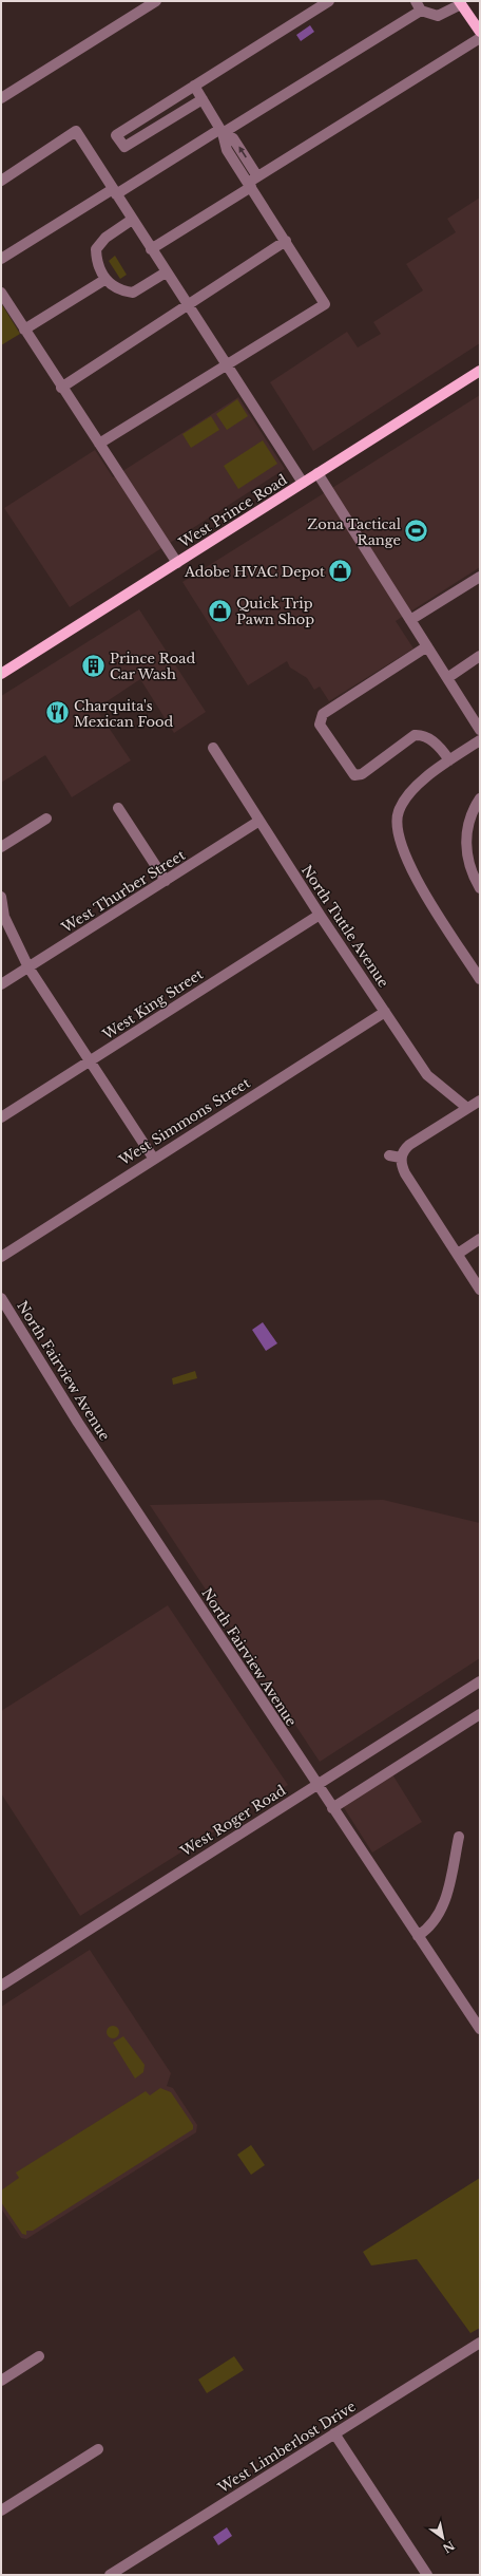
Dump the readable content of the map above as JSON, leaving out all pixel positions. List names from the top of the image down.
{
  "streets": {
    "main road": ["West Prince Road"],
    "street": [
      "West Thurber Street",
      "North Tuttle Avenue",
      "West King Street",
      "West Simmons Street",
      "North Fairview Avenue",
      "West Roger Road",
      "West Limberlost Drive"
    ]
  },
  "crossings": [
    ["West Thurber Street", "North Tuttle Avenue"],
    ["North Tuttle Avenue", "West King Street"],
    ["North Tuttle Avenue", "West Simmons Street"],
    ["North Fairview Avenue", "West Roger Road"]
  ],
  "places": {
    "sports": ["Zona Tactical Range"],
    "shop": ["Adobe HVAC Depot", "Quick Trip Pawn Shop"],
    "building": ["Prince Road Car Wash"],
    "restaurant": ["Charquita's Mexican Food"]
  },
  "north": "bottom right"
}
